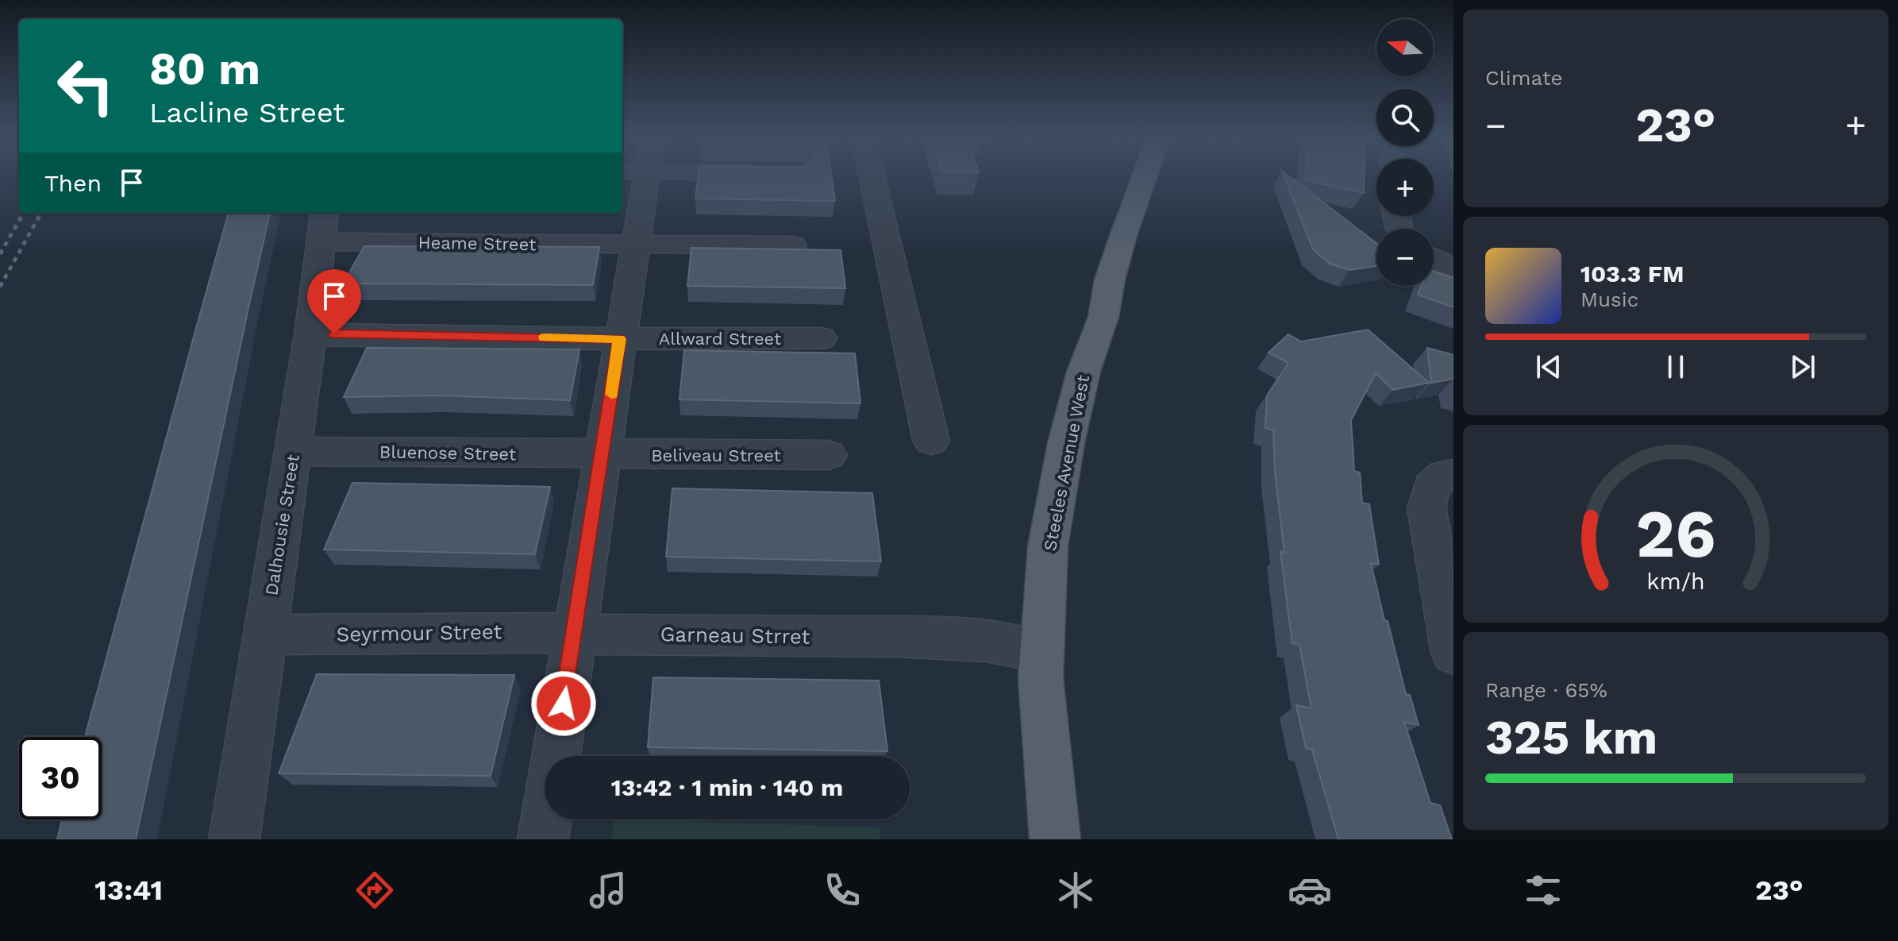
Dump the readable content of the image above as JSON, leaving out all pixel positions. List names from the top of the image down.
{
  "streets": {
    "main road": ["Steeles Avenue West"],
    "street": [
      "Heame Street",
      "Allward Street",
      "Bluenose Street",
      "Beliveau Street",
      "Dalhousie Street",
      "Seyrmour Street",
      "Garneau Strret"
    ]
  },
  "crossings": [
    ["Heame Street", "Dalhousie Street"],
    ["Allward Street", "Dalhousie Street"],
    ["Bluenose Street", "Beliveau Street"],
    ["Bluenose Street", "Dalhousie Street"],
    ["Steeles Avenue West", "Garneau Strret"],
    ["Dalhousie Street", "Seyrmour Street"],
    ["Seyrmour Street", "Garneau Strret"]
  ],
  "north": "left",
  "page": {
    "tile": [
      "Climate",
      ["Range · 65%", "325 km"]
    ],
    "map_buttons": ["+", "−"],
    "turn": ["80 m", "Lacline Street"],
    "heat": ["−", "23°", "+"],
    "then": "Then",
    "song": ["103.3 FM", "Music"],
    "limit": "30",
    "trip": "13:42 · 1 min · 140 m",
    "tabs": ["13:41", "23°"],
    "gauge": ["26", "km/h"]
  }
}
